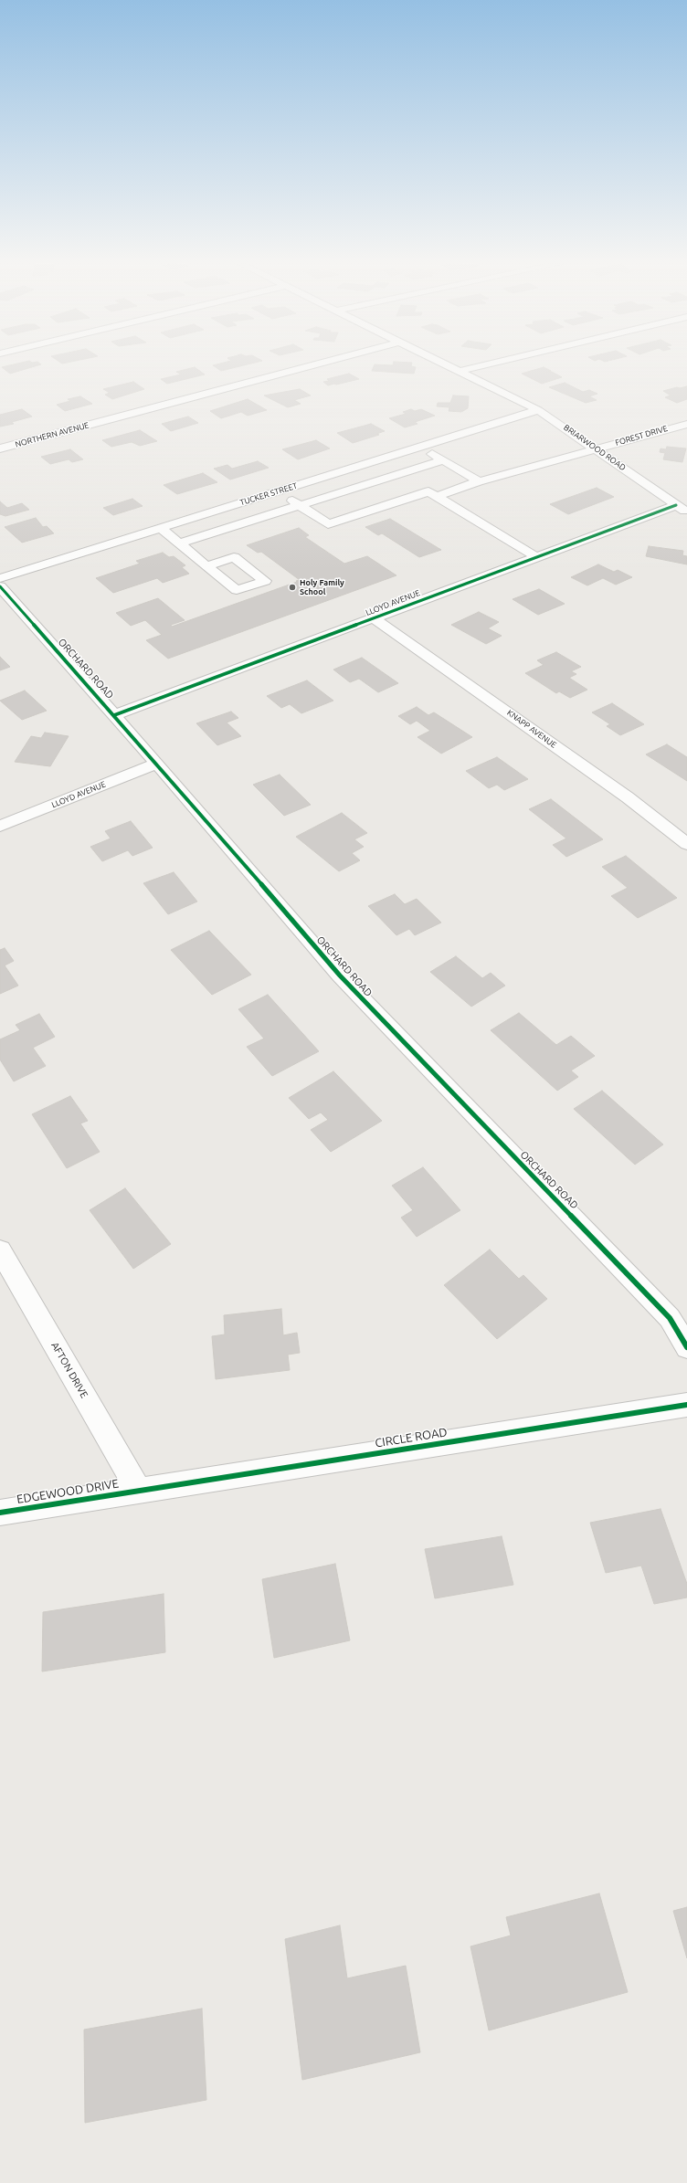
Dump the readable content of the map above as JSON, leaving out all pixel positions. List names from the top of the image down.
{
  "streets": {
    "street": [
      "NORTHERN AVENUE",
      "FOREST DRIVE",
      "BRIARWOOD ROAD",
      "TUCKER STREET",
      "LLOYD AVENUE",
      "ORCHARD ROAD",
      "KNAPP AVENUE",
      "AFTON DRIVE",
      "CIRCLE ROAD",
      "EDGEWOOD DRIVE"
    ]
  },
  "crossings": [
    ["FOREST DRIVE", "BRIARWOOD ROAD"],
    ["BRIARWOOD ROAD", "TUCKER STREET"],
    ["BRIARWOOD ROAD", "LLOYD AVENUE"],
    ["LLOYD AVENUE", "ORCHARD ROAD"],
    ["LLOYD AVENUE", "KNAPP AVENUE"],
    ["AFTON DRIVE", "CIRCLE ROAD"],
    ["AFTON DRIVE", "EDGEWOOD DRIVE"],
    ["CIRCLE ROAD", "EDGEWOOD DRIVE"]
  ],
  "places": ["Holy Family School"]
}
